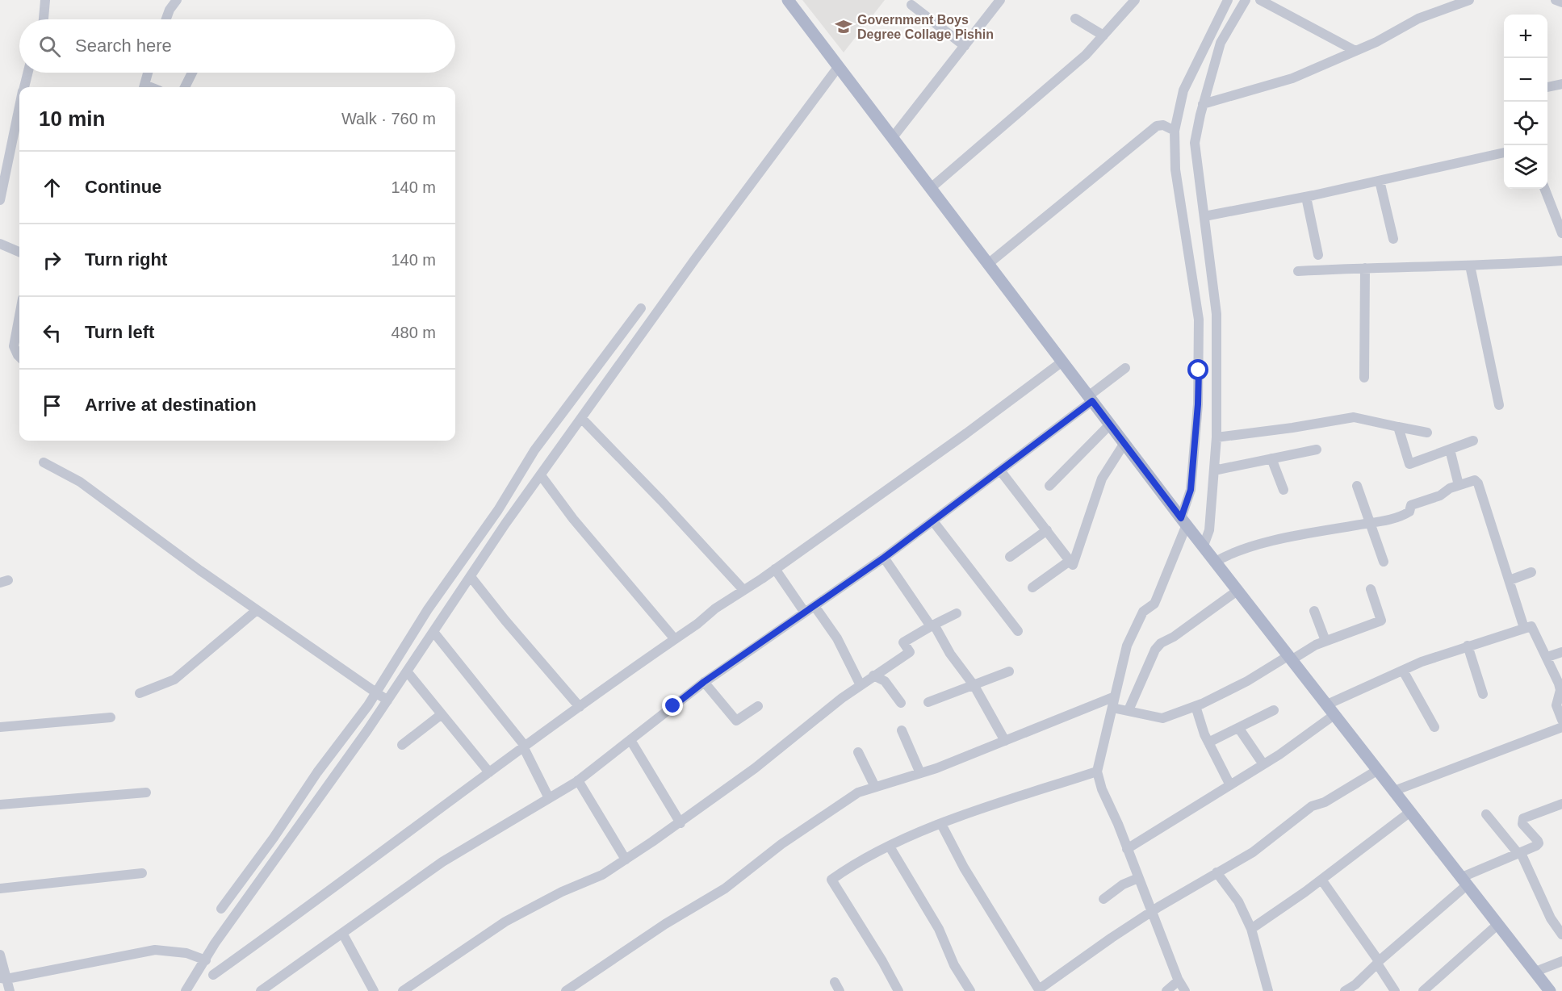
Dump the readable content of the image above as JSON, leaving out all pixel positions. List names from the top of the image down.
{
  "places": {
    "school or university": ["Government Boys Degree Collage Pishin"]
  },
  "page": {
    "map_buttons": ["+", "−"],
    "search": "Search here",
    "heading": ["10 min", "Walk · 760 m"],
    "list": [
      ["Continue", "140 m"],
      ["Turn right", "140 m"],
      ["Turn left", "480 m"],
      "Arrive at destination"
    ]
  }
}
